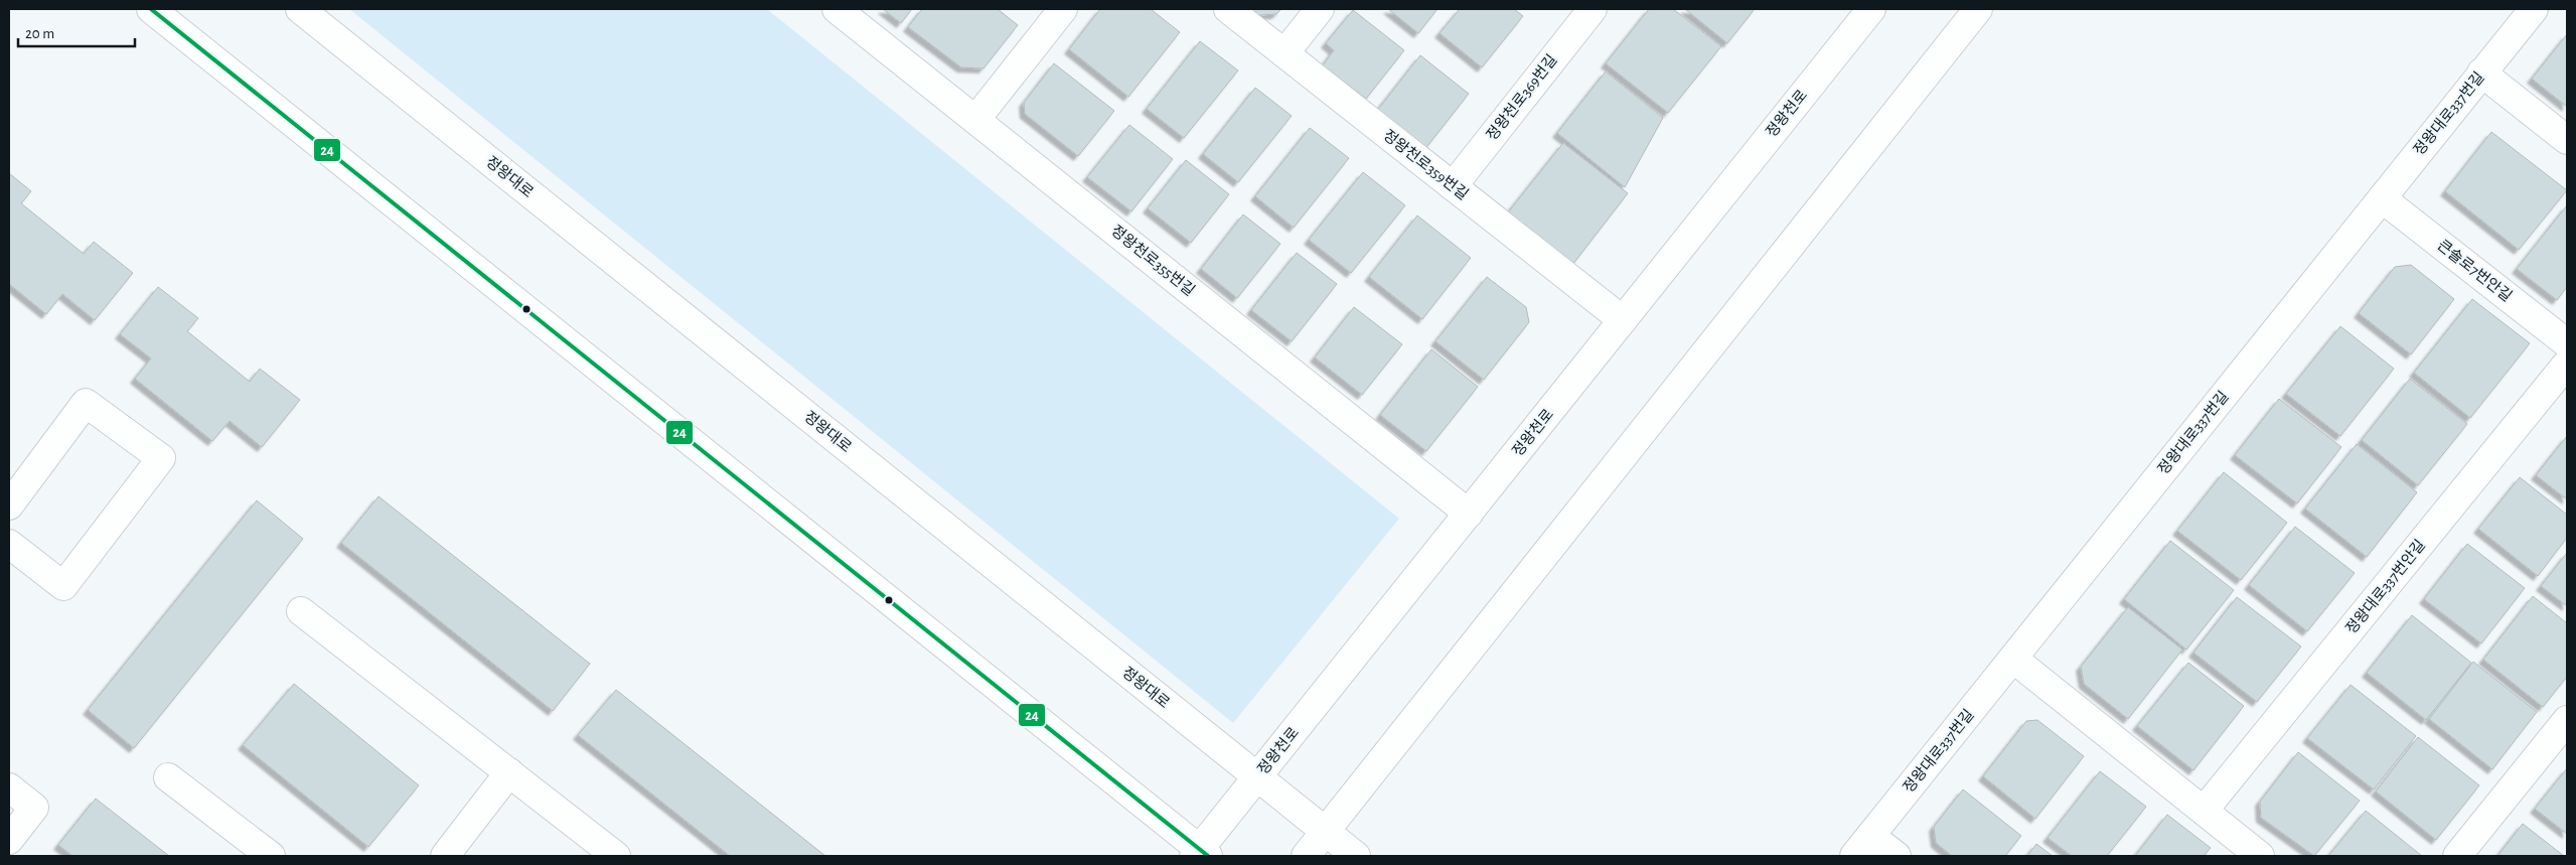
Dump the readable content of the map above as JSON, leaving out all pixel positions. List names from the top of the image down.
{
  "streets": {
    "street": [
      "정왕천로369번길",
      "정왕천로",
      "정왕대로337번길",
      "정왕천로359번길",
      "정왕대로",
      "정왕천로355번길",
      "큰솔로7번안길",
      "정왕대로337번안길"
    ]
  },
  "crossings": [
    ["정왕천로369번길", "정왕천로359번길"],
    ["정왕천로", "정왕천로359번길"],
    ["정왕천로", "정왕대로"],
    ["정왕천로", "정왕천로355번길"],
    ["정왕대로337번길", "큰솔로7번안길"]
  ],
  "lines": ["transit line 24"],
  "scale_bar": "20 m"
}
